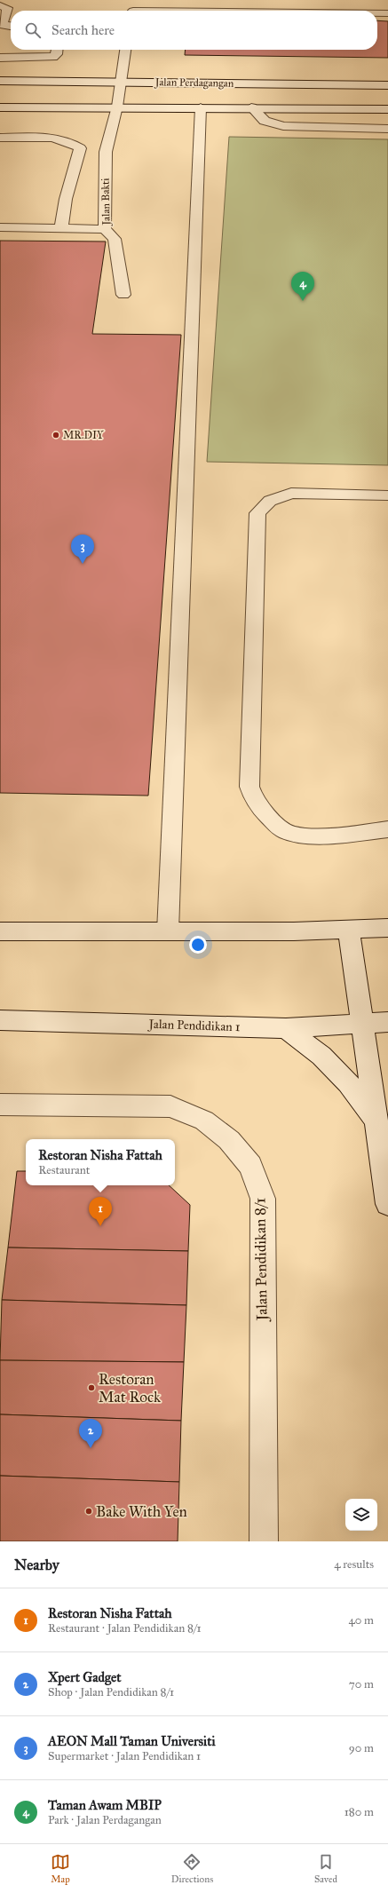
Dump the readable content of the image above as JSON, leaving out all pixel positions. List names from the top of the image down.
{
  "streets": {
    "street": [
      "Jalan Perdagangan",
      "Jalan Bakti",
      "Jalan Pendidikan 1",
      "Jalan Pendidikan 8/1"
    ]
  },
  "crossings": [
    ["Jalan Perdagangan", "Jalan Bakti"]
  ],
  "places": ["MR.DIY", "Restoran Mat Rock", "Bake With Yen"],
  "page": {
    "search": "Search here",
    "pins": [
      "4",
      "3",
      "1",
      "2"
    ],
    "popup": ["Restoran Nisha Fattah", "Restaurant"],
    "heading": ["Nearby", "4 results"],
    "list": [
      {
        "mark": "1",
        "name": "Restoran Nisha Fattah",
        "note": "Restaurant · Jalan Pendidikan 8/1",
        "value": "40 m"
      },
      {
        "mark": "2",
        "name": "Xpert Gadget",
        "note": "Shop · Jalan Pendidikan 8/1",
        "value": "70 m"
      },
      {
        "mark": "3",
        "name": "AEON Mall Taman Universiti",
        "note": "Supermarket · Jalan Pendidikan 1",
        "value": "90 m"
      },
      {
        "mark": "4",
        "name": "Taman Awam MBIP",
        "note": "Park · Jalan Perdagangan",
        "value": "180 m"
      }
    ],
    "nav": ["Map", "Directions", "Saved"]
  }
}
